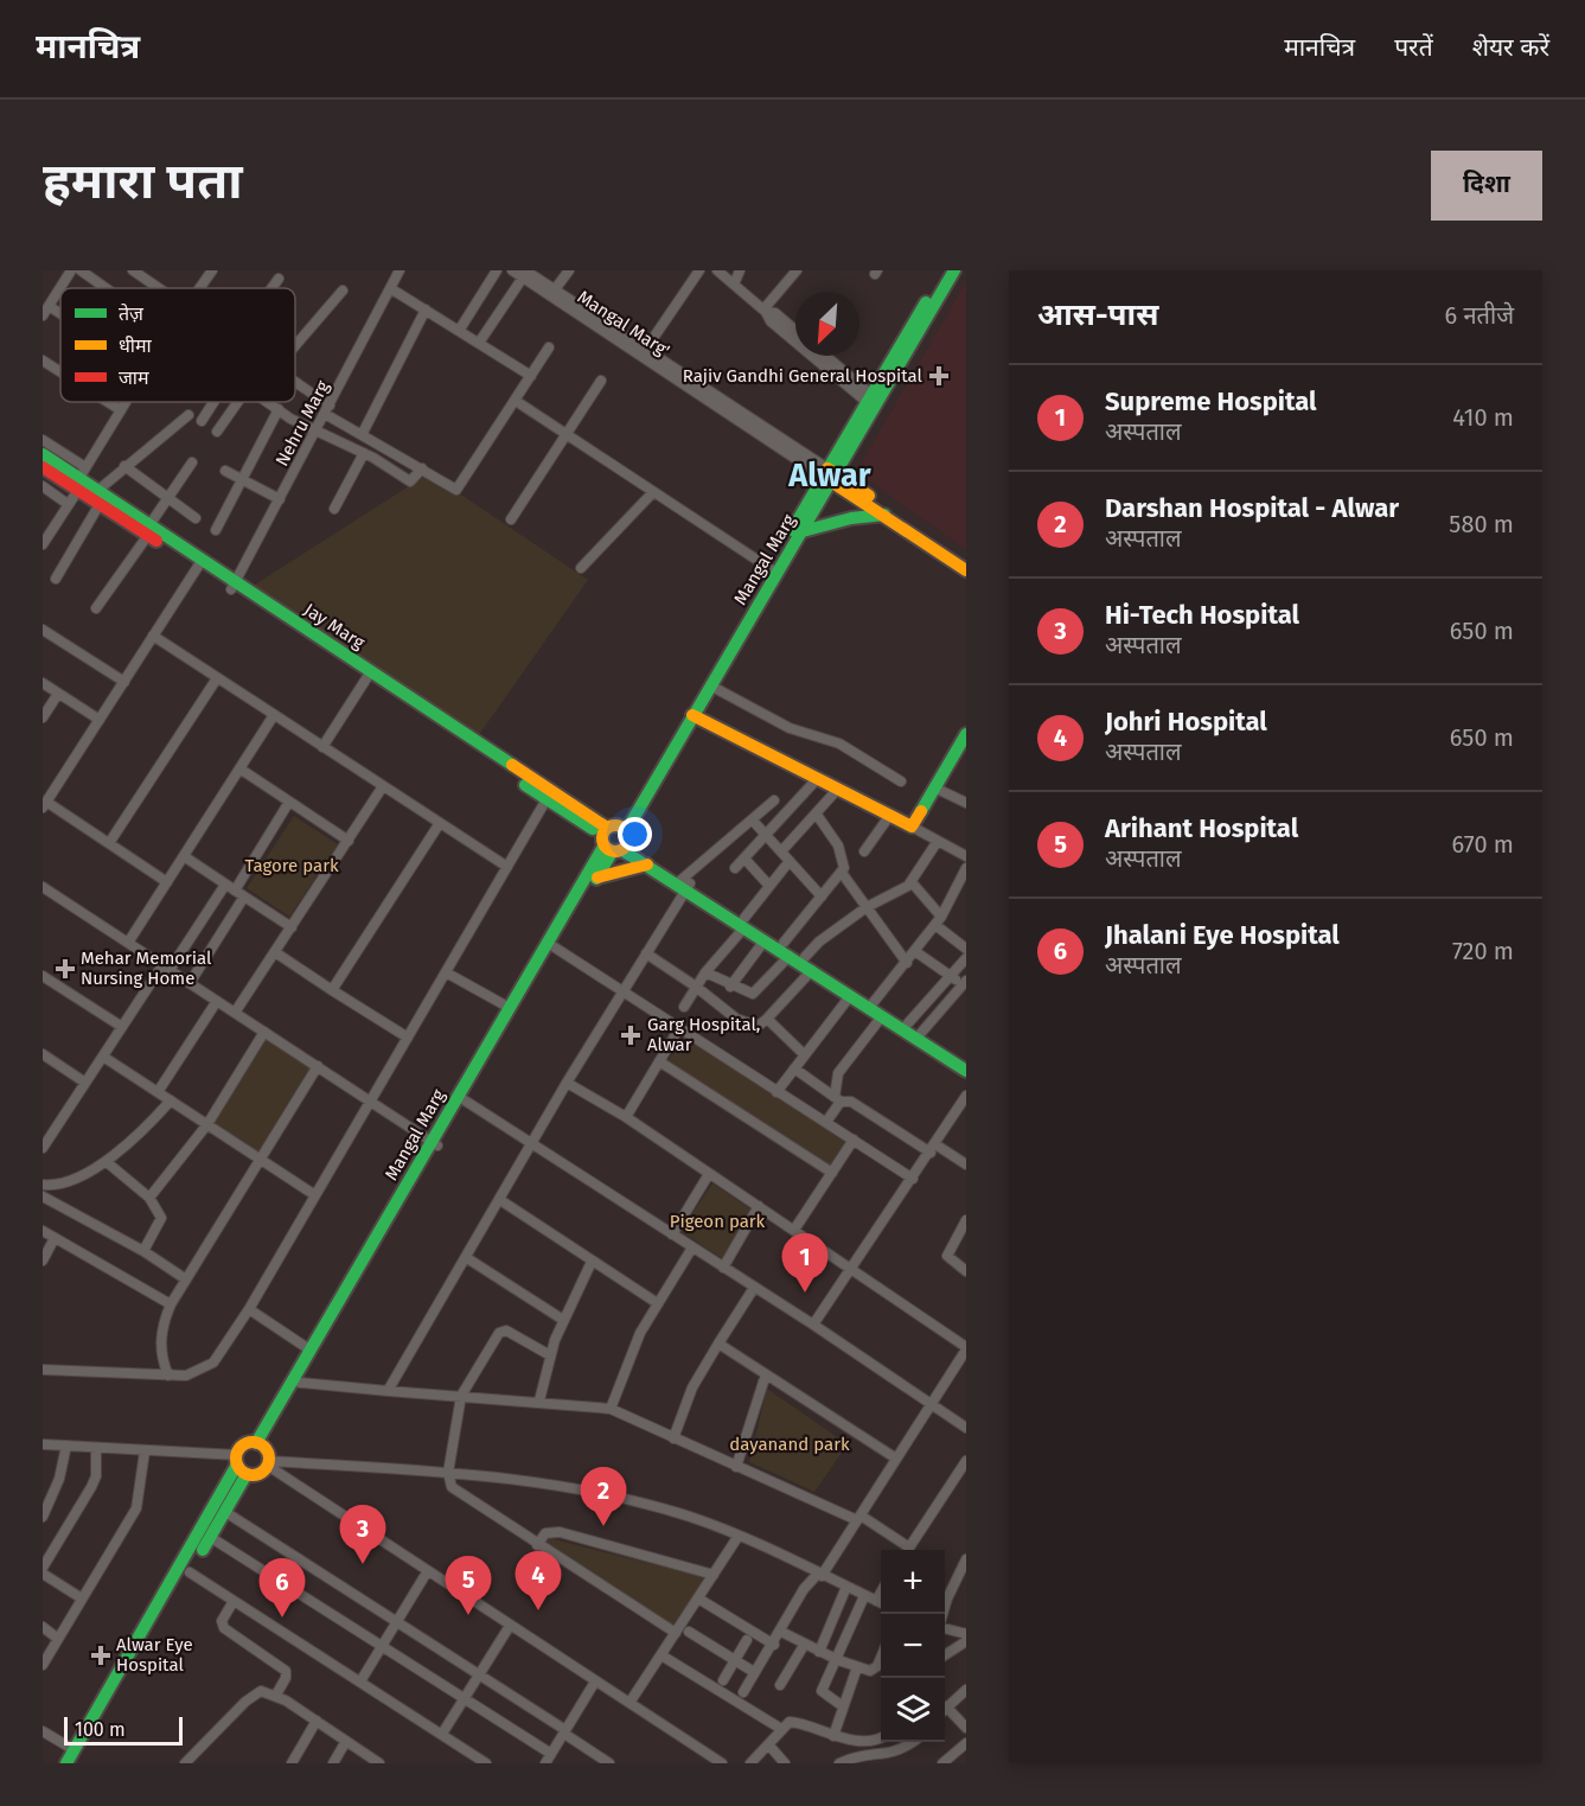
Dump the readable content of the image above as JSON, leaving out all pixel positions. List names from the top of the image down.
{
  "streets": {
    "main road": ["Mangal Marg", "Jay Marg"],
    "street": ["Mangal Marg'", "Nehru Marg"]
  },
  "crossings": [
    ["Mangal Marg'", "Mangal Marg"],
    ["Nehru Marg", "Jay Marg"],
    ["Mangal Marg", "Jay Marg"]
  ],
  "districts": ["Alwar"],
  "parks": ["Tagore park", "Pigeon park", "dayanand park"],
  "places": {
    "health": [
      "Rajiv Gandhi General Hospital",
      "Mehar Memorial Nursing Home",
      "Garg Hospital, Alwar",
      "Alwar Eye Hospital"
    ]
  },
  "legend": ["तेज़", "धीमा", "जाम"],
  "scale_bar": "100 m",
  "north": "bottom left",
  "page": {
    "header": "मानचित्र",
    "nav": ["मानचित्र", "परतें", "शेयर करें"],
    "buttons": "दिशा",
    "title": "हमारा पता",
    "heading": ["आस-पास", "6 नतीजे"],
    "list": [
      {
        "mark": "1",
        "name": "Supreme Hospital",
        "note": "अस्पताल",
        "value": "410 m"
      },
      {
        "mark": "2",
        "name": "Darshan Hospital - Alwar",
        "note": "अस्पताल",
        "value": "580 m"
      },
      {
        "mark": "3",
        "name": "Hi-Tech Hospital",
        "note": "अस्पताल",
        "value": "650 m"
      },
      {
        "mark": "4",
        "name": "Johri Hospital",
        "note": "अस्पताल",
        "value": "650 m"
      },
      {
        "mark": "5",
        "name": "Arihant Hospital",
        "note": "अस्पताल",
        "value": "670 m"
      },
      {
        "mark": "6",
        "name": "Jhalani Eye Hospital",
        "note": "अस्पताल",
        "value": "720 m"
      }
    ],
    "pins": [
      "1",
      "2",
      "3",
      "4",
      "5",
      "6"
    ],
    "map_buttons": ["+", "−"],
    "scale": "100 m"
  }
}
